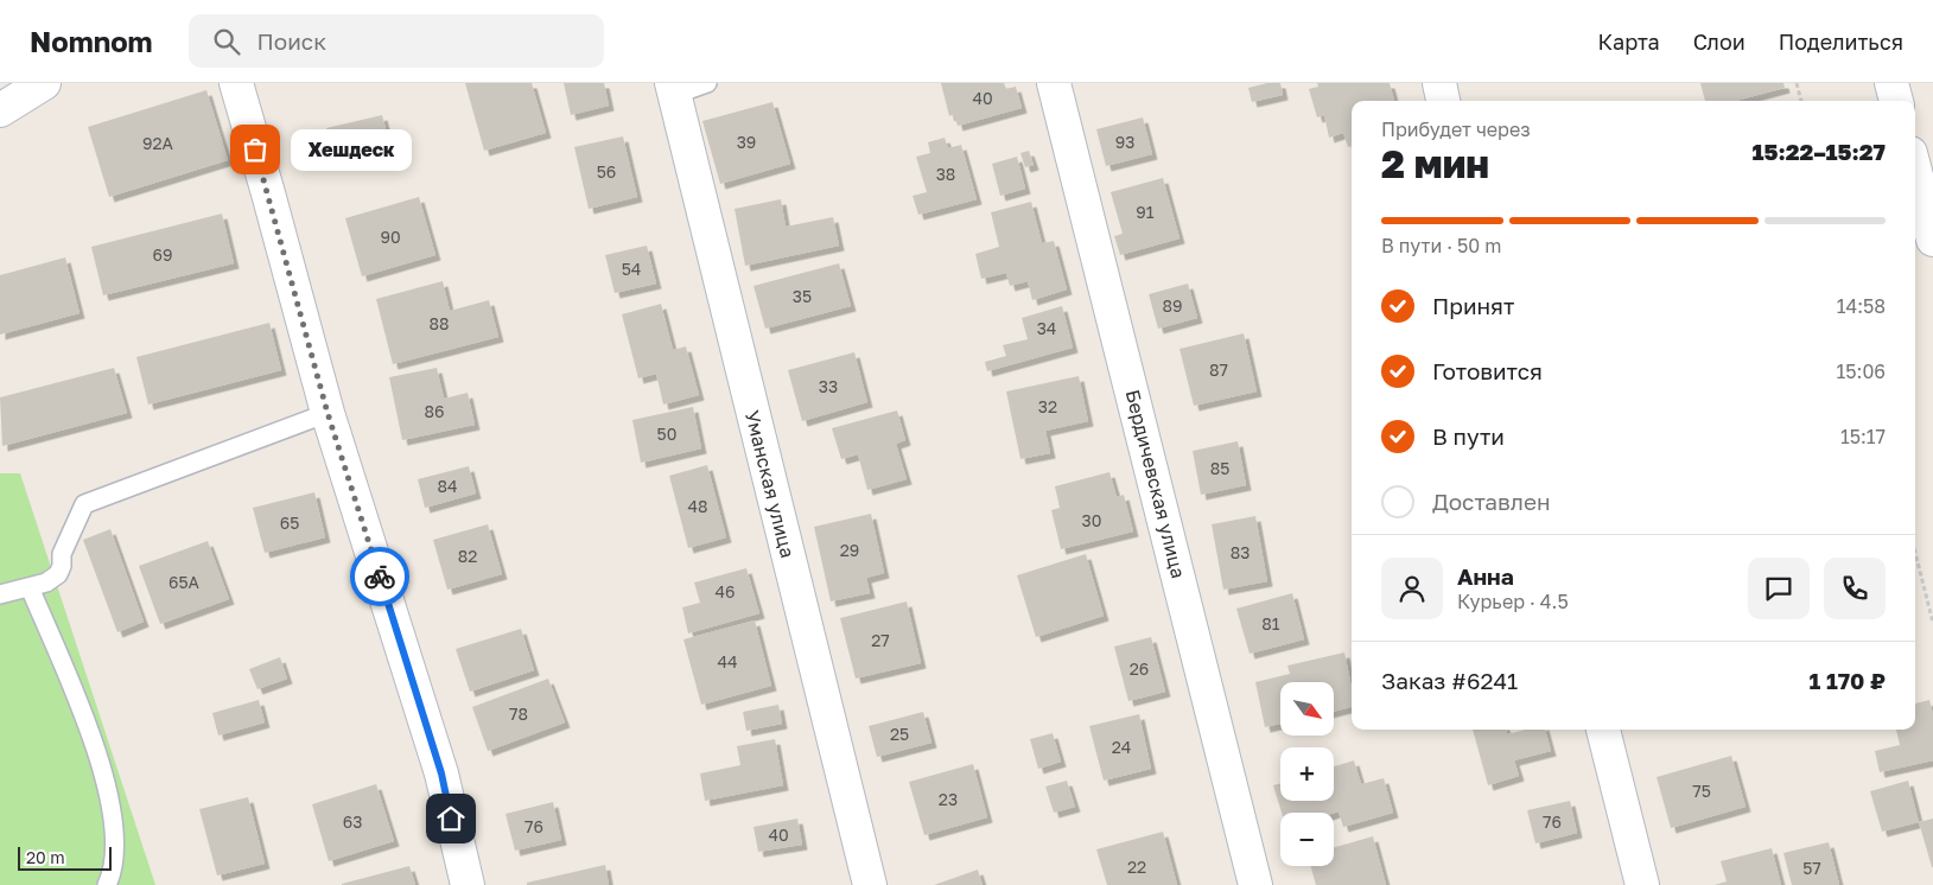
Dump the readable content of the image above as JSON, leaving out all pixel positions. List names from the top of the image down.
{
  "streets": {
    "street": ["Уманская улица", "Бердичевская улица"]
  },
  "places": ["Хешдеск"],
  "house_numbers": [
    "40",
    "39",
    "93",
    "92А",
    "56",
    "38",
    "91",
    "90",
    "69",
    "54",
    "35",
    "89",
    "88",
    "34",
    "87",
    "33",
    "32",
    "86",
    "50",
    "85",
    "84",
    "48",
    "30",
    "65",
    "29",
    "83",
    "82",
    "65А",
    "46",
    "81",
    "27",
    "44",
    "26",
    "78",
    "25",
    "24",
    "75",
    "23",
    "63",
    "76",
    "76",
    "40",
    "22",
    "57"
  ],
  "scale_bar": "20 m",
  "north": "bottom right",
  "page": {
    "header": "Nomnom",
    "search": "Поиск",
    "nav": ["Карта", "Слои", "Поделиться"],
    "heading": ["2 мин", "Прибудет через", "15:22–15:27"],
    "panel": [
      "Анна",
      "Курьер · 4.5",
      "Заказ #6241",
      "1 170 ₽"
    ],
    "bubble": "Хешдеск",
    "bar": "В пути · 50 m",
    "list": [
      ["Принят", "14:58"],
      ["Готовится", "15:06"],
      ["В пути", "15:17"],
      "Доставлен"
    ],
    "map_buttons": ["+", "−"],
    "scale": "20 m"
  }
}
